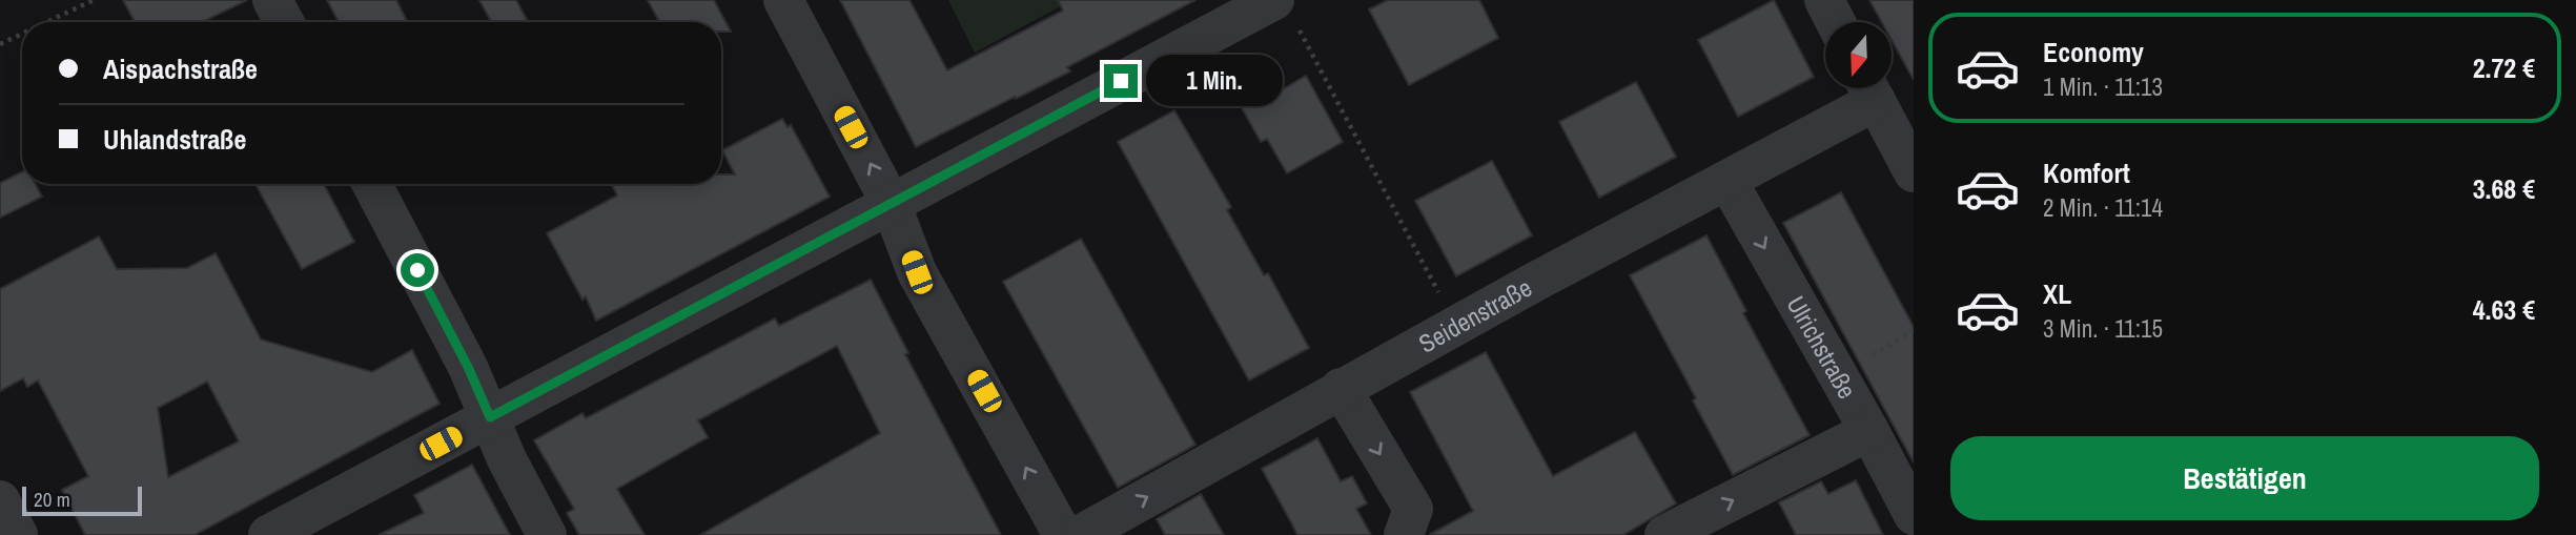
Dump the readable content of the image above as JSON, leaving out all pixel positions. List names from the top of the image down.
{
  "streets": {
    "street": ["Seidenstraße", "Ulrichstraße"]
  },
  "crossings": [
    ["Seidenstraße", "Ulrichstraße"]
  ],
  "one_way": ["Ulrichstraße"],
  "scale_bar": "20 m",
  "north": "bottom",
  "page": {
    "list": [
      {
        "name": "Economy",
        "note": "1 Min. · 11:13",
        "value": "2.72 €"
      },
      {
        "name": "Komfort",
        "note": "2 Min. · 11:14",
        "value": "3.68 €"
      },
      {
        "name": "XL",
        "note": "3 Min. · 11:15",
        "value": "4.63 €"
      }
    ],
    "banner": ["Aispachstraße", "Uhlandstraße"],
    "bubble": "1 Min.",
    "buttons": "Bestätigen",
    "scale": "20 m"
  }
}
